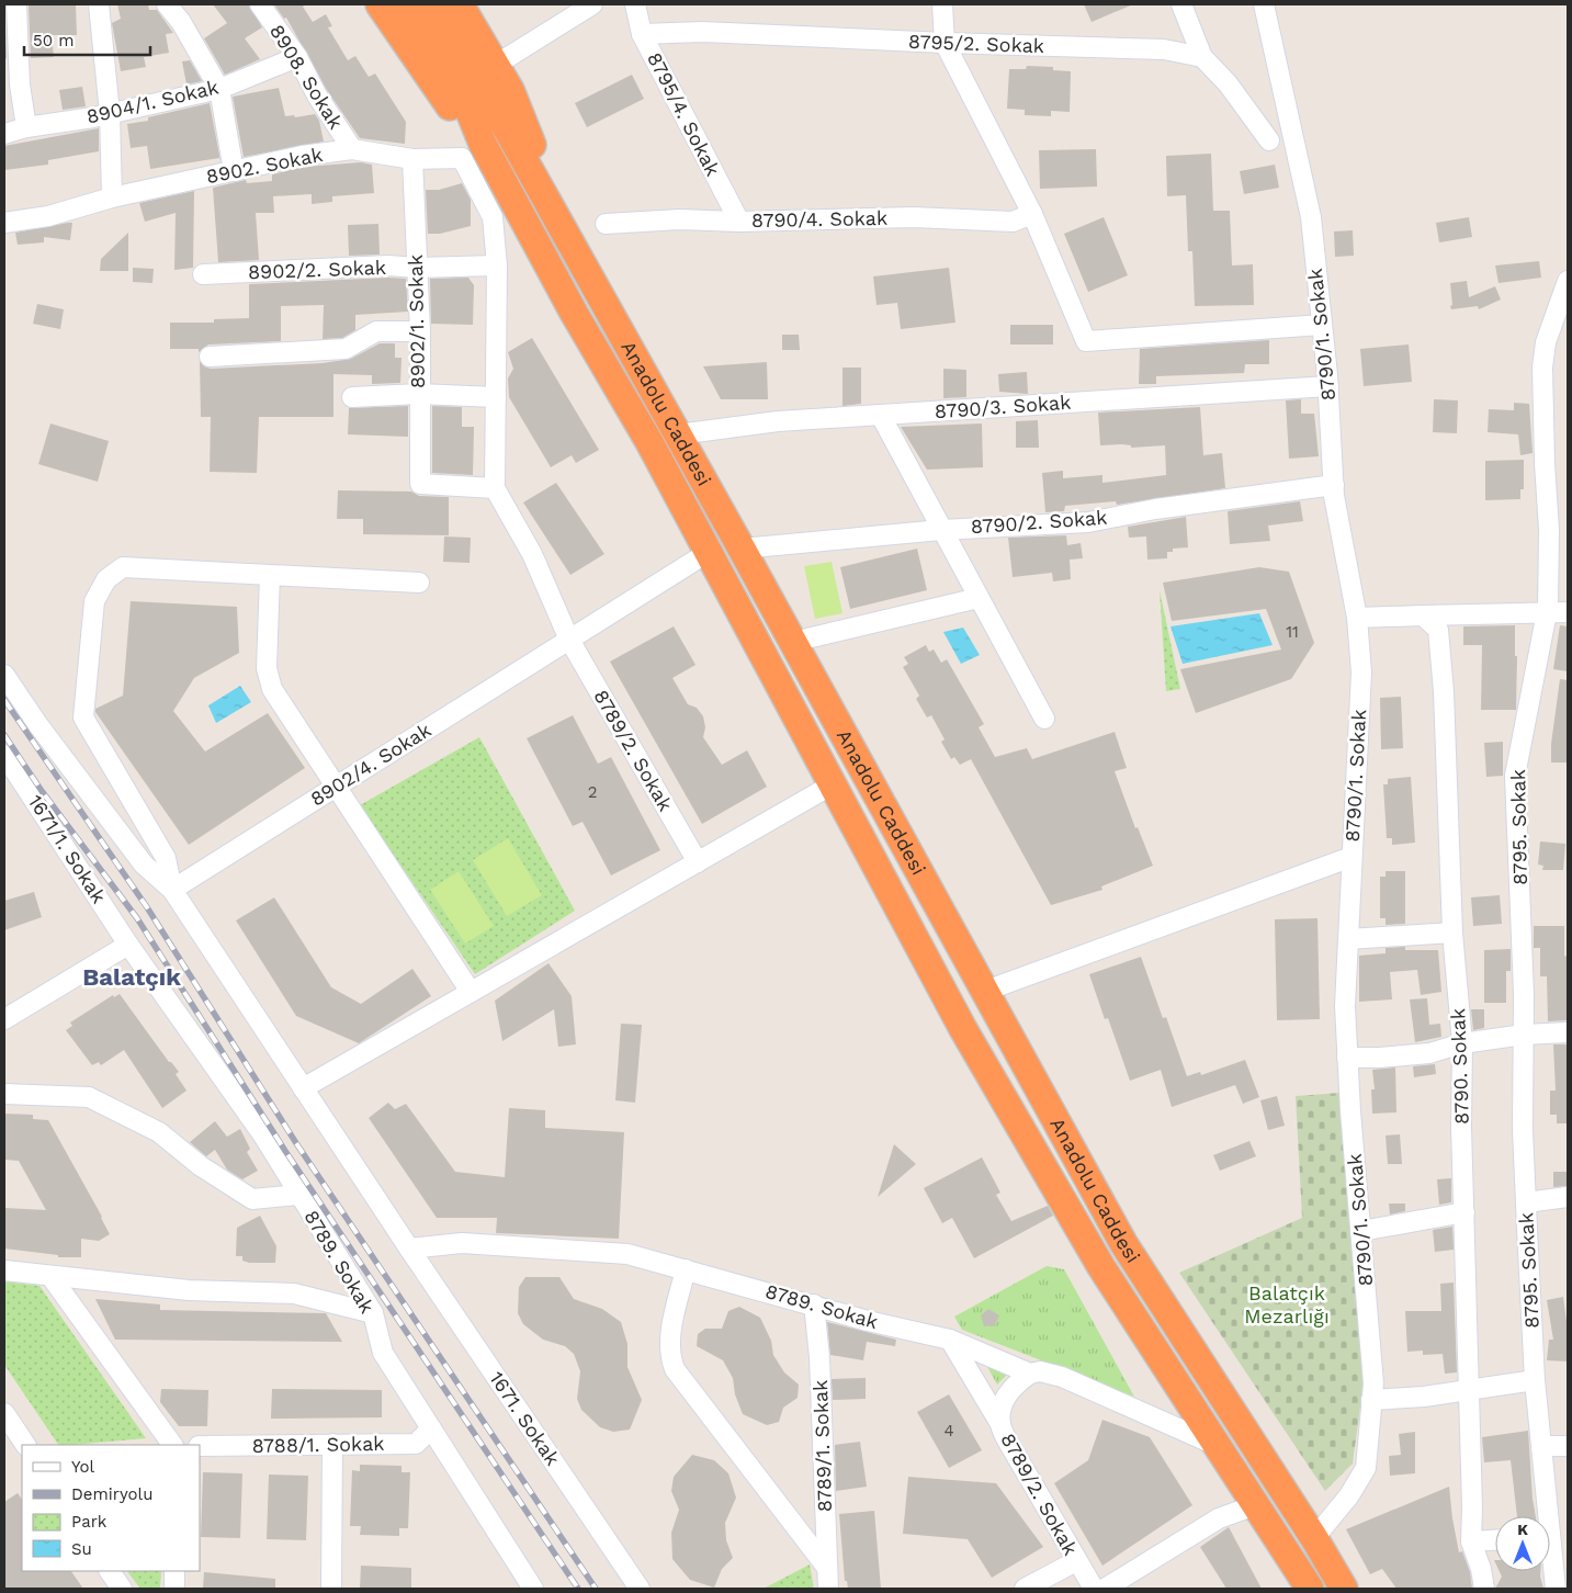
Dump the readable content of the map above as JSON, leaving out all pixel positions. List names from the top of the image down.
{
  "streets": {
    "highway": ["Anadolu Caddesi"],
    "street": [
      "8795/2. Sokak",
      "8908. Sokak",
      "8904/1. Sokak",
      "8795/4. Sokak",
      "8902. Sokak",
      "8790/4. Sokak",
      "8902/2. Sokak",
      "8902/1. Sokak",
      "8790/1. Sokak",
      "8790/3. Sokak",
      "8790/2. Sokak",
      "8789/2. Sokak",
      "8902/4. Sokak",
      "8795. Sokak",
      "1671/1. Sokak",
      "8790. Sokak",
      "8789. Sokak",
      "1671. Sokak",
      "8788/1. Sokak",
      "8789/1. Sokak"
    ]
  },
  "crossings": [
    ["8795/2. Sokak", "8795/4. Sokak"],
    ["8908. Sokak", "8904/1. Sokak"],
    ["8908. Sokak", "8902. Sokak"],
    ["8795/4. Sokak", "8790/4. Sokak"],
    ["8902. Sokak", "8902/2. Sokak"],
    ["8902. Sokak", "8902/1. Sokak"],
    ["8902/2. Sokak", "8902/1. Sokak"],
    ["8790/1. Sokak", "8790/3. Sokak"],
    ["8790/1. Sokak", "Anadolu Caddesi"],
    ["8790/1. Sokak", "8790/2. Sokak"],
    ["8790/3. Sokak", "Anadolu Caddesi"],
    ["Anadolu Caddesi", "8790/2. Sokak"],
    ["Anadolu Caddesi", "8902/4. Sokak"],
    ["Anadolu Caddesi", "8789. Sokak"],
    ["8789/2. Sokak", "8902/4. Sokak"],
    ["8789/2. Sokak", "8789. Sokak"],
    ["8902/4. Sokak", "1671. Sokak"],
    ["1671/1. Sokak", "8789. Sokak"],
    ["8789. Sokak", "1671. Sokak"],
    ["8789. Sokak", "8788/1. Sokak"],
    ["8789. Sokak", "8789/1. Sokak"]
  ],
  "districts": ["Balatçık"],
  "parks": ["Balatçık Mezarlığı"],
  "house_numbers": ["11", "2", "4"],
  "legend": [
    "Yol",
    "Demiryolu",
    "Park",
    "Su"
  ],
  "scale_bar": "50 m",
  "north": "top"
}
